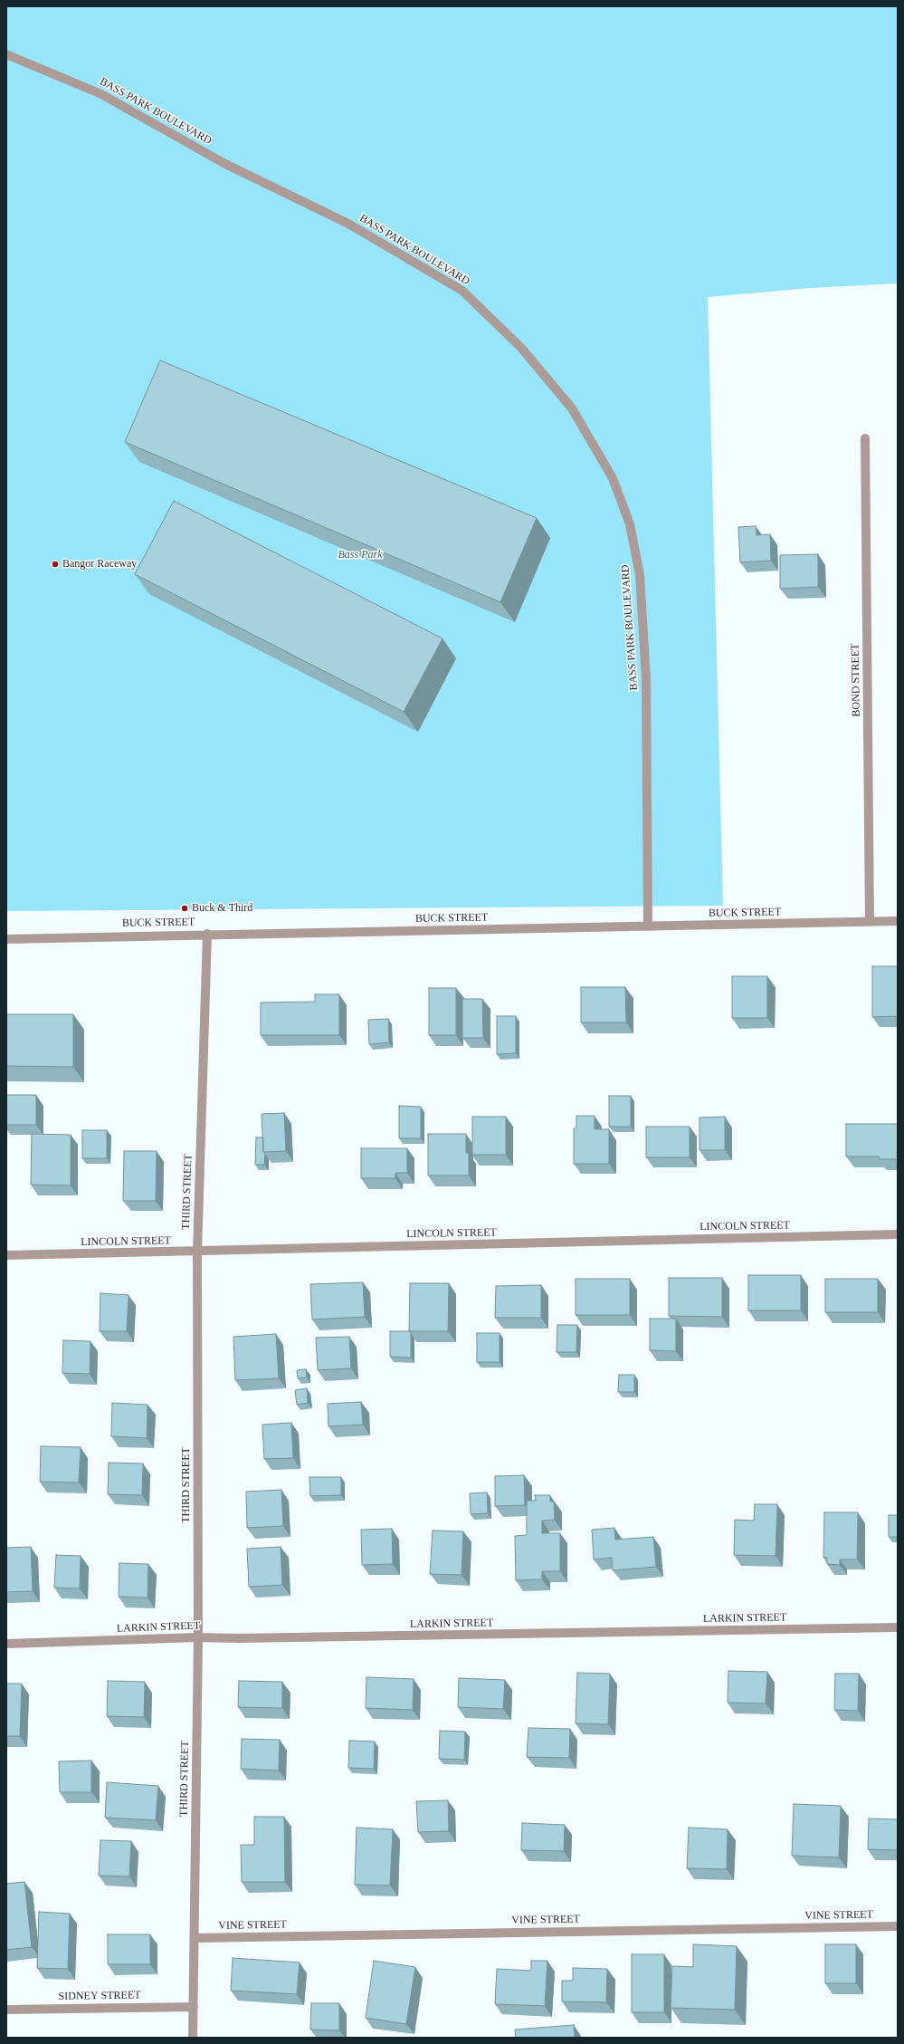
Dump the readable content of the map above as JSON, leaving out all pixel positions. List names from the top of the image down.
{
  "streets": {
    "street": [
      "BASS PARK BOULEVARD",
      "BOND STREET",
      "BUCK STREET",
      "THIRD STREET",
      "LINCOLN STREET",
      "LARKIN STREET",
      "VINE STREET",
      "SIDNEY STREET"
    ]
  },
  "crossings": [
    ["BASS PARK BOULEVARD", "BUCK STREET"],
    ["BOND STREET", "BUCK STREET"],
    ["BUCK STREET", "THIRD STREET"],
    ["THIRD STREET", "LINCOLN STREET"],
    ["THIRD STREET", "LARKIN STREET"],
    ["THIRD STREET", "VINE STREET"],
    ["THIRD STREET", "SIDNEY STREET"]
  ],
  "parks": ["Bass Park"],
  "places": ["Bangor Raceway", "Buck & Third"]
}
